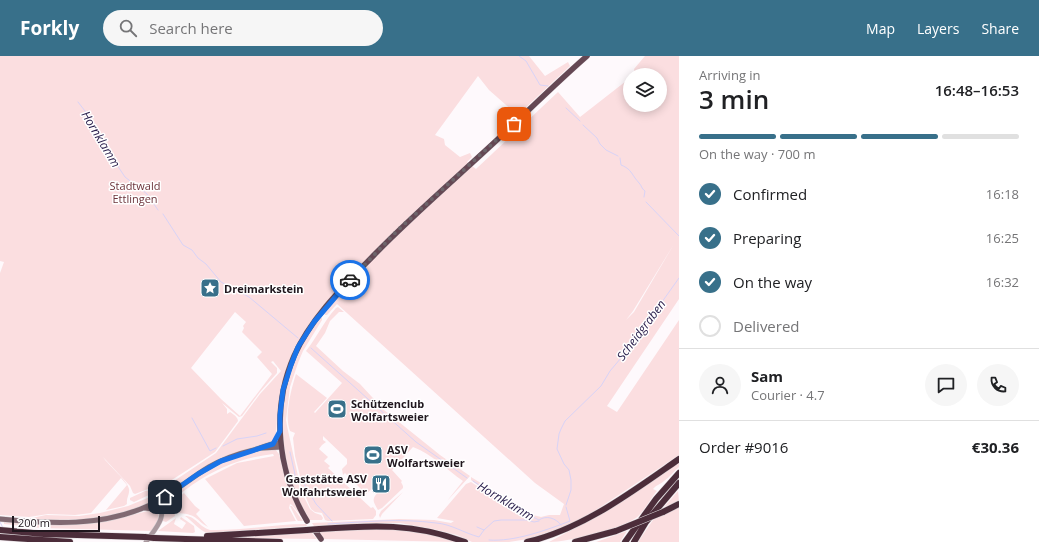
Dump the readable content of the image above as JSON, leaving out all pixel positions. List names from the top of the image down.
{
  "water": ["Hornklamm", "Scheidgraben"],
  "parks": ["Stadtwald Ettlingen"],
  "places": {
    "place": ["Dreimarkstein"],
    "sports": ["Schützenclub Wolfartsweier", "ASV Wolfartsweier"],
    "restaurant": ["Gaststätte ASV Wolfahrtsweier"]
  },
  "scale_bar": "200 m",
  "page": {
    "header": "Forkly",
    "search": "Search here",
    "nav": ["Map", "Layers", "Share"],
    "heading": ["3 min", "Arriving in", "16:48–16:53"],
    "panel": [
      "Sam",
      "Courier · 4.7",
      "Order #9016",
      "€30.36"
    ],
    "bar": "On the way · 700 m",
    "list": [
      ["Confirmed", "16:18"],
      ["Preparing", "16:25"],
      ["On the way", "16:32"],
      "Delivered"
    ],
    "scale": "200 m"
  }
}
